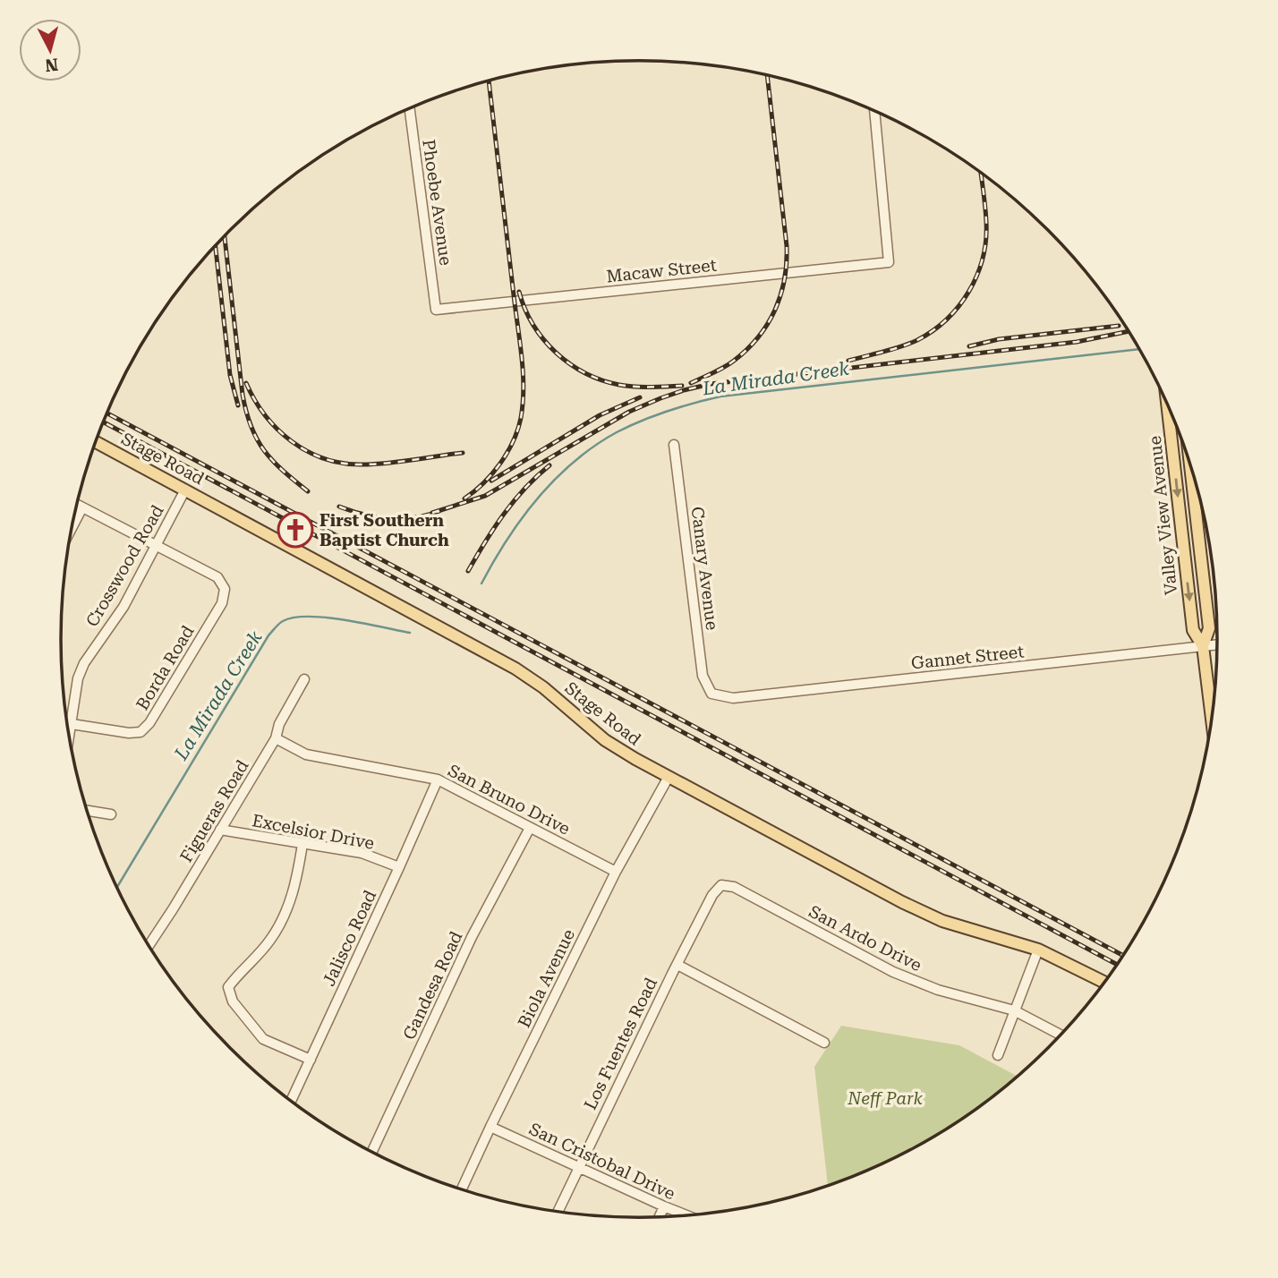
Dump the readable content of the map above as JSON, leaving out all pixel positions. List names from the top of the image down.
{
  "streets": {
    "main road": ["Stage Road", "Valley View Avenue"],
    "street": [
      "Phoebe Avenue",
      "Macaw Street",
      "Crosswood Road",
      "Canary Avenue",
      "Gannet Street",
      "Borda Road",
      "San Bruno Drive",
      "Figueras Road",
      "Excelsior Drive",
      "Jalisco Road",
      "San Ardo Drive",
      "Biola Avenue",
      "Gandesa Road",
      "Los Fuentes Road",
      "San Cristobal Drive"
    ]
  },
  "crossings": [
    ["Phoebe Avenue", "Macaw Street"],
    ["Stage Road", "Crosswood Road"],
    ["Stage Road", "Biola Avenue"],
    ["Valley View Avenue", "Gannet Street"],
    ["Crosswood Road", "Borda Road"],
    ["Canary Avenue", "Gannet Street"],
    ["San Bruno Drive", "Figueras Road"],
    ["San Bruno Drive", "Jalisco Road"],
    ["San Bruno Drive", "Biola Avenue"],
    ["San Bruno Drive", "Gandesa Road"],
    ["Figueras Road", "Excelsior Drive"],
    ["Excelsior Drive", "Jalisco Road"],
    ["San Ardo Drive", "Los Fuentes Road"],
    ["Biola Avenue", "San Cristobal Drive"],
    ["Los Fuentes Road", "San Cristobal Drive"]
  ],
  "water": ["La Mirada Creek"],
  "parks": ["Neff Park"],
  "places": {
    "church": ["First Southern Baptist Church"]
  },
  "north": "bottom"
}
